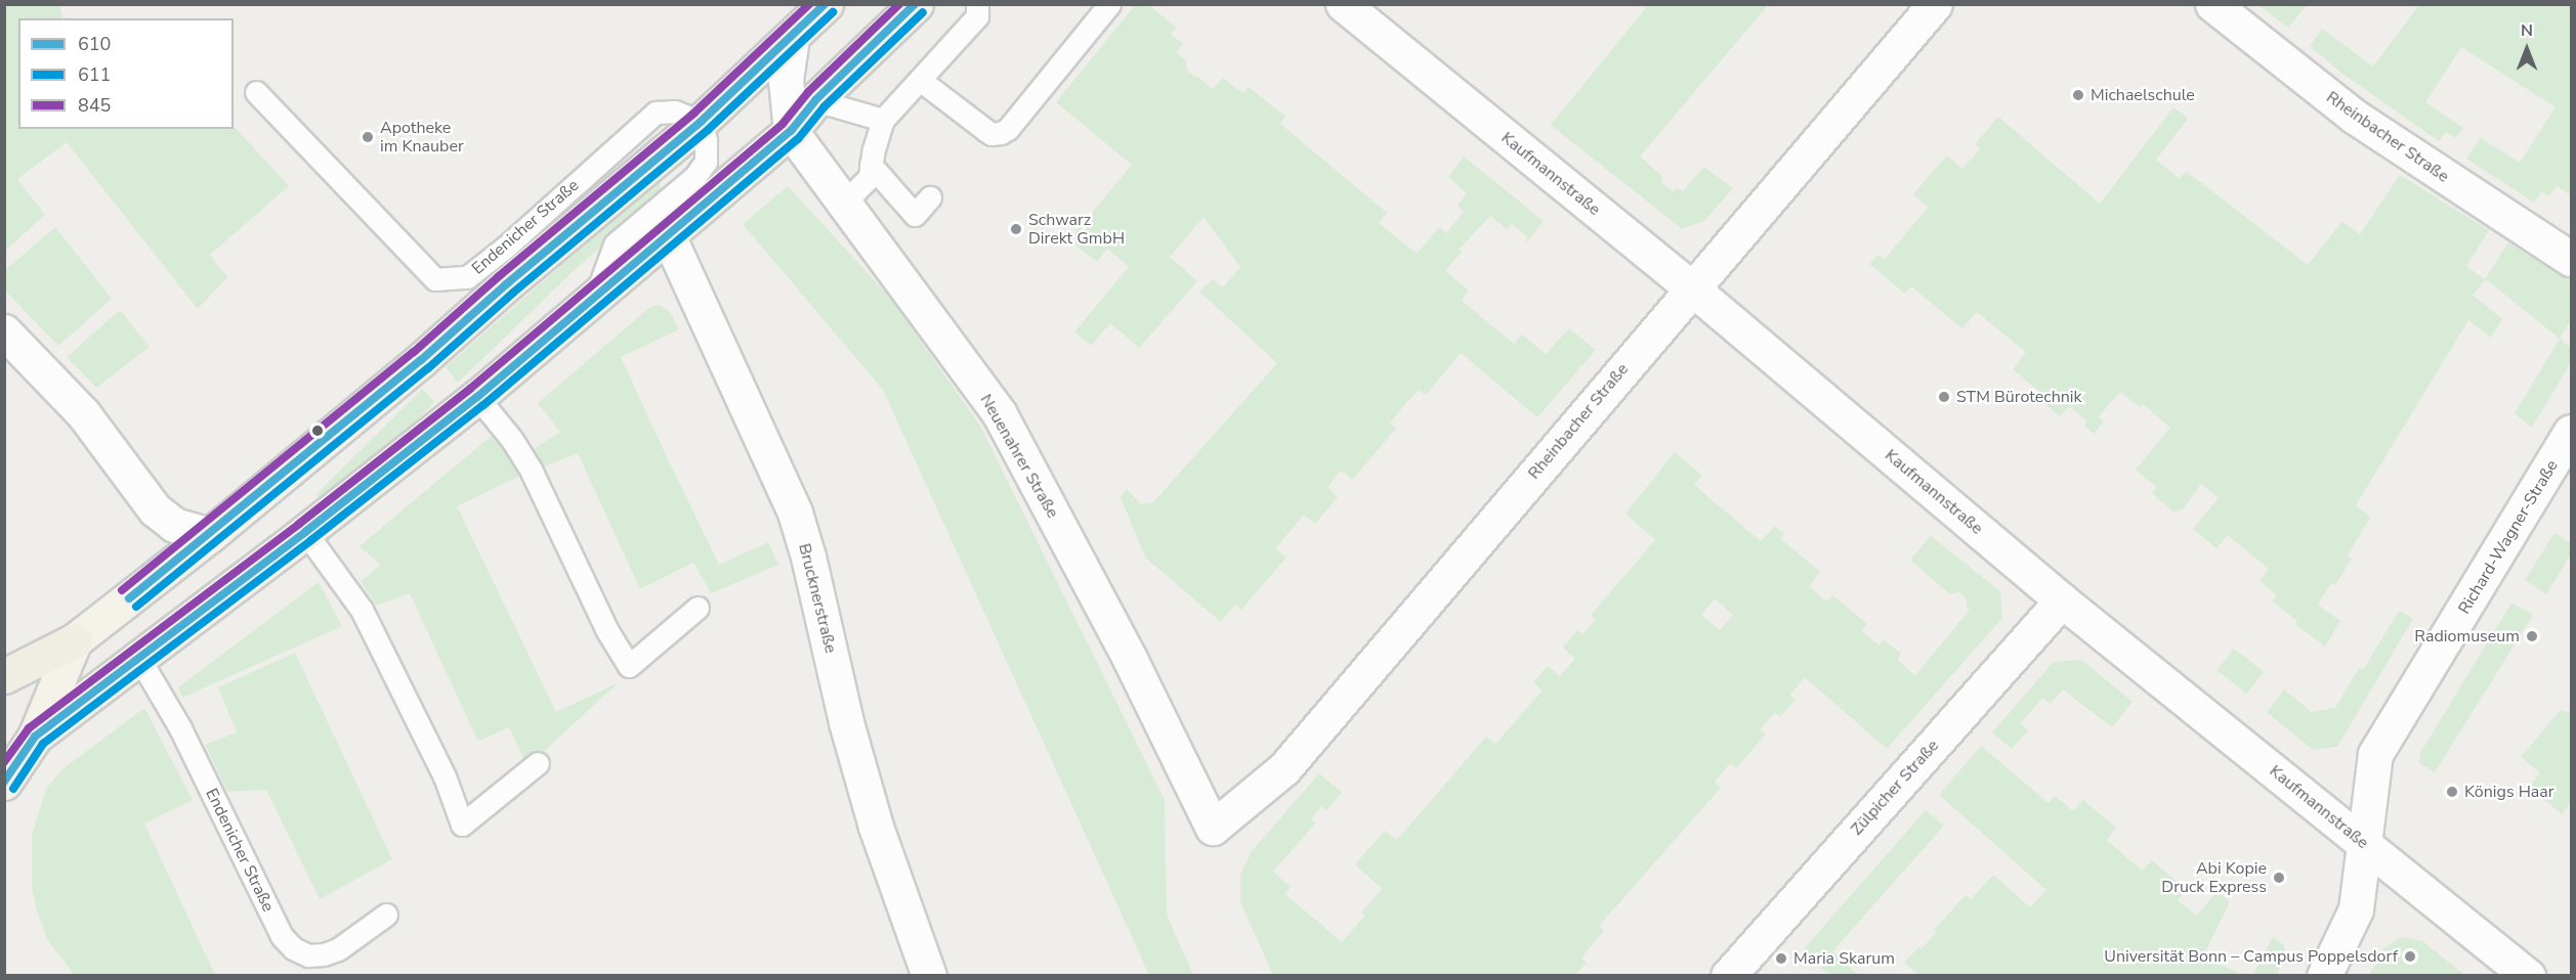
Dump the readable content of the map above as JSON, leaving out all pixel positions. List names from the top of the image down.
{
  "streets": {
    "main road": ["Endenicher Straße"],
    "street": [
      "Rheinbacher Straße",
      "Kaufmannstraße",
      "Neuenahrer Straße",
      "Richard-Wagner-Straße",
      "Brucknerstraße",
      "Zülpicher Straße"
    ]
  },
  "crossings": [
    ["Rheinbacher Straße", "Kaufmannstraße"],
    ["Rheinbacher Straße", "Neuenahrer Straße"],
    ["Kaufmannstraße", "Richard-Wagner-Straße"],
    ["Kaufmannstraße", "Zülpicher Straße"],
    ["Endenicher Straße", "Neuenahrer Straße"],
    ["Endenicher Straße", "Brucknerstraße"]
  ],
  "places": [
    "Michaelschule",
    "Apotheke im Knauber",
    "Schwarz Direkt GmbH",
    "STM Bürotechnik",
    "Radiomuseum",
    "Königs Haar",
    "Abi Kopie Druck Express",
    "Universität Bonn – Campus Poppelsdorf",
    "Maria Skarum"
  ],
  "lines": ["transit line 610", "transit line 845", "transit line 611"],
  "legend": ["610", "611", "845"],
  "north": "top"
}
